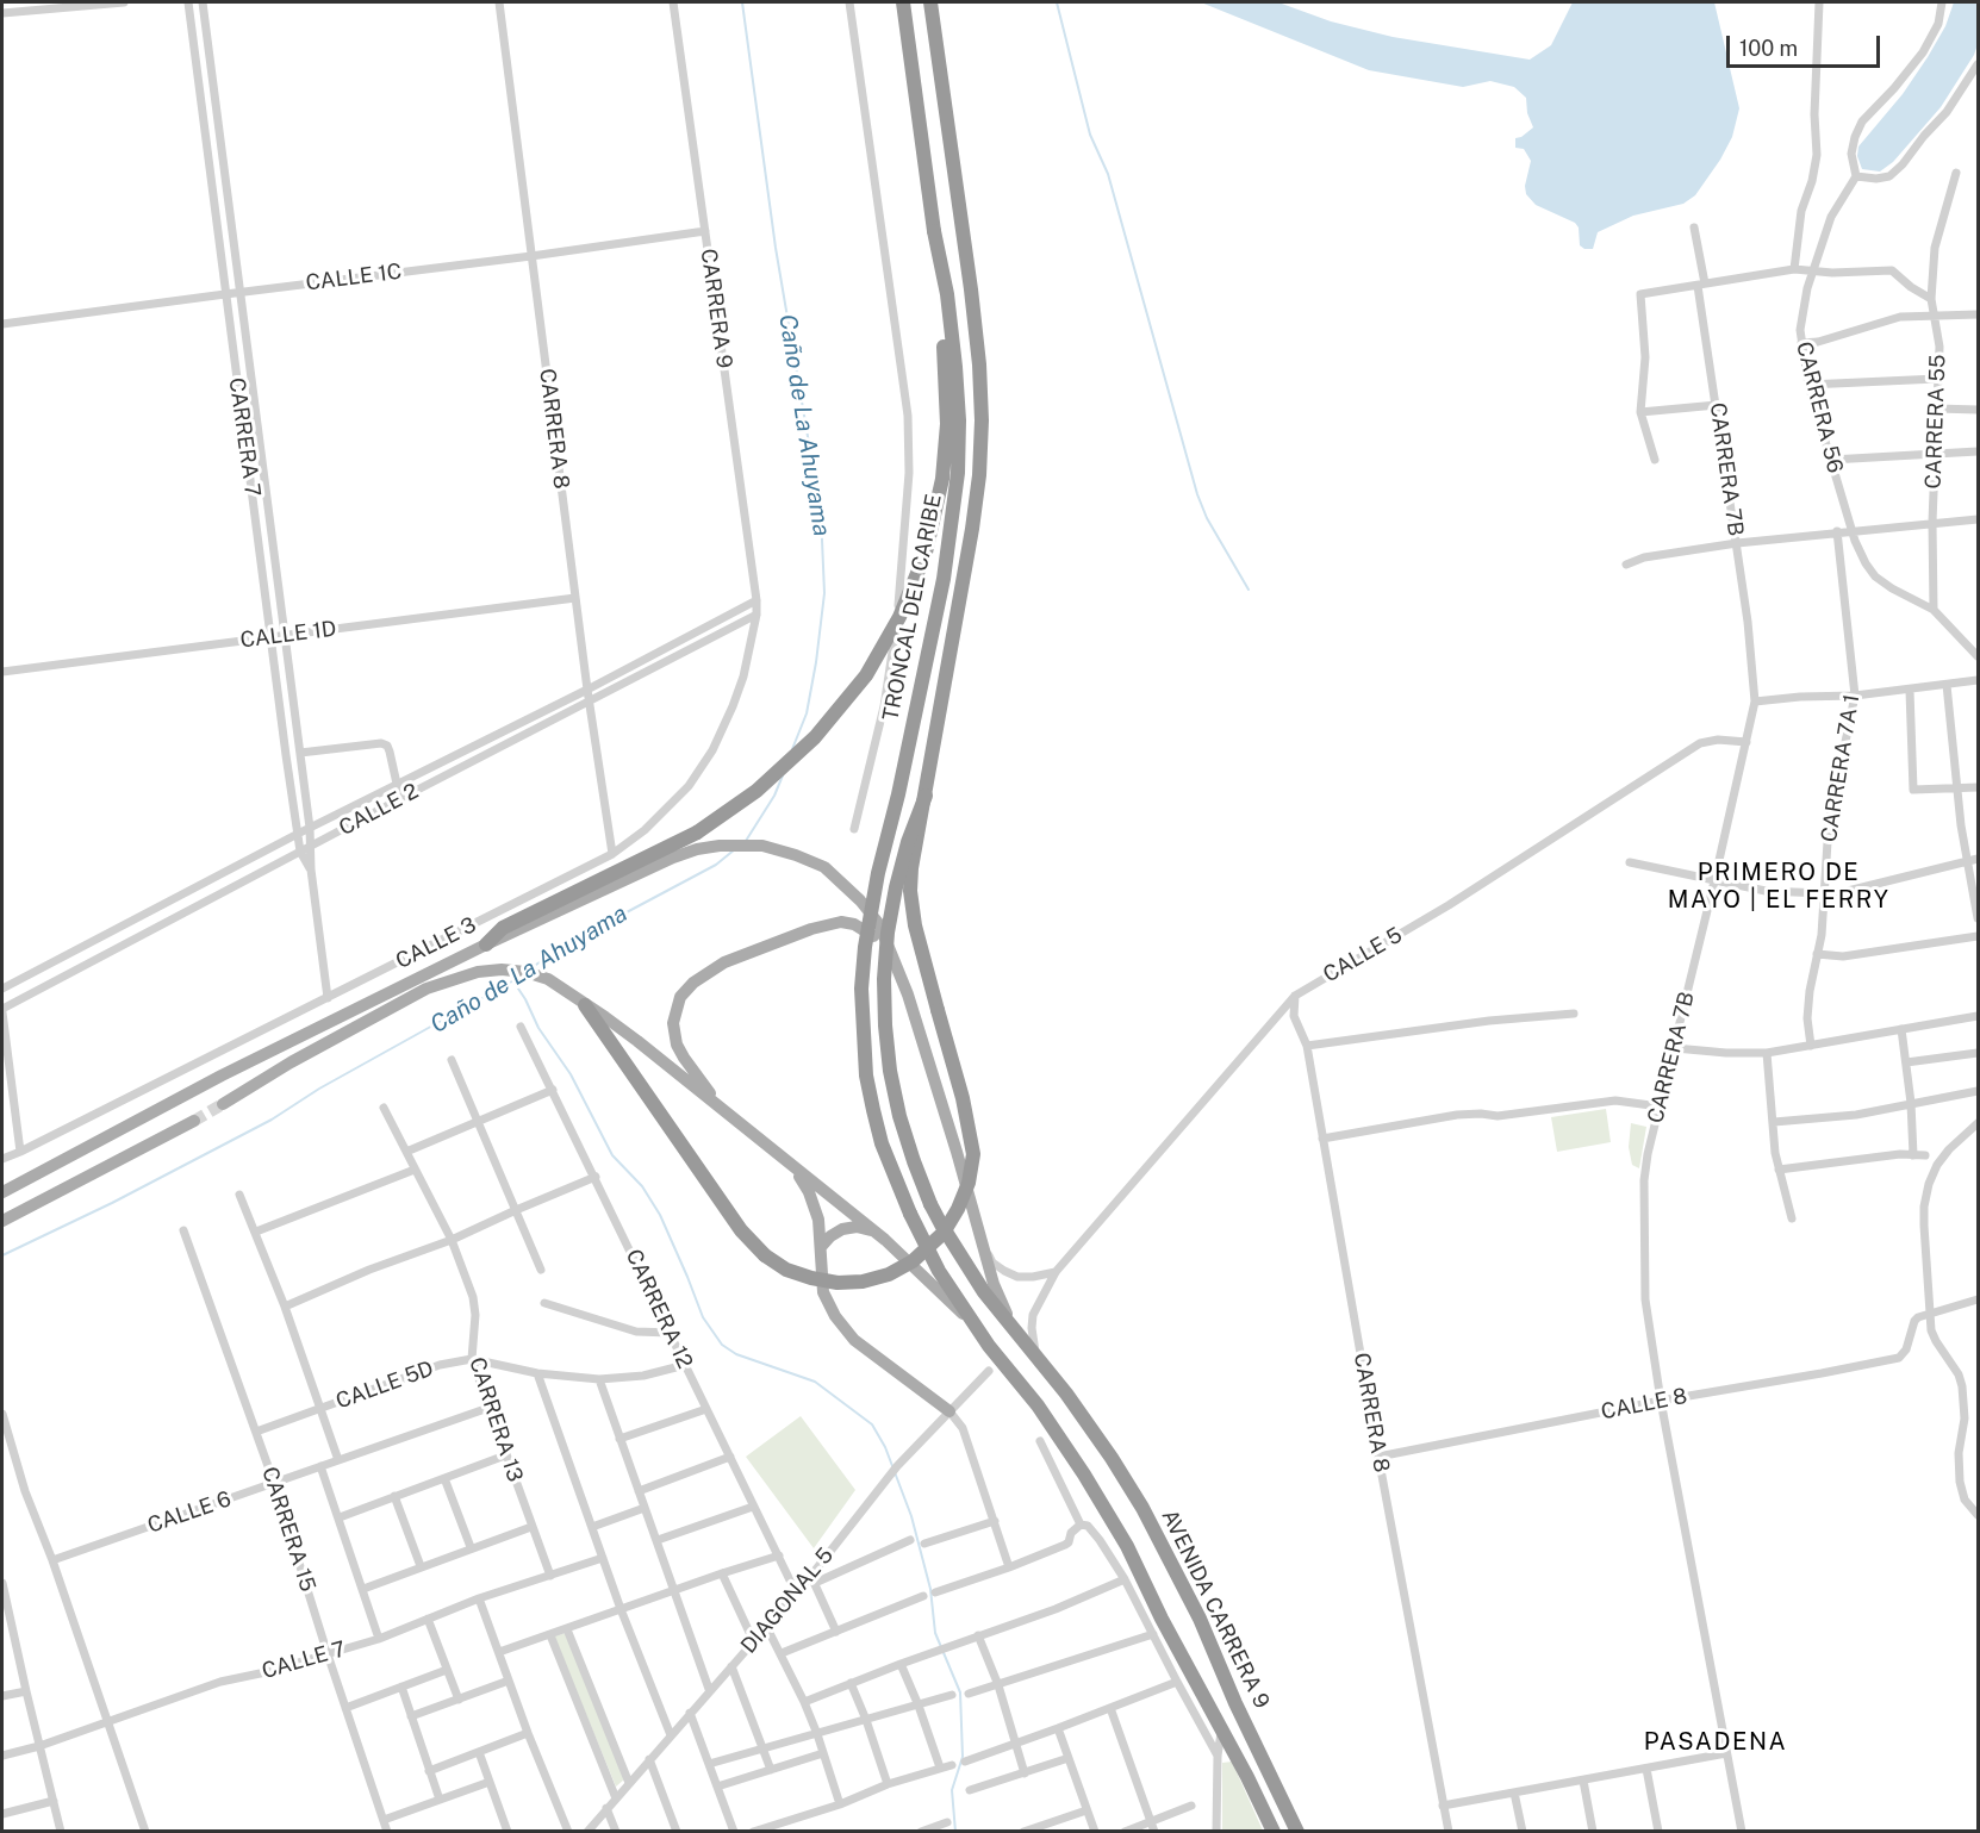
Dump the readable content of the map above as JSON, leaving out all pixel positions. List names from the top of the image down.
{
  "streets": {
    "highway": ["TRONCAL DEL CARIBE", "AVENIDA CARRERA 9"],
    "street": [
      "CALLE 1C",
      "CARRERA 9",
      "CARRERA 56",
      "CARRERA 55",
      "CARRERA 8",
      "CARRERA 7",
      "CARRERA 7B",
      "CALLE 1D",
      "CARRERA 7A 1",
      "CALLE 2",
      "CALLE 3",
      "CALLE 5",
      "CARRERA 12",
      "CALLE 5D",
      "CALLE 8",
      "CARRERA 13",
      "CALLE 6",
      "CARRERA 15",
      "DIAGONAL 5",
      "CALLE 7"
    ]
  },
  "crossings": [
    ["CALLE 1C", "CARRERA 9"],
    ["CALLE 1C", "CARRERA 8"],
    ["CALLE 1C", "CARRERA 7"],
    ["CARRERA 9", "CALLE 2"],
    ["CARRERA 9", "CALLE 3"],
    ["CARRERA 56", "CARRERA 55"],
    ["CARRERA 8", "CALLE 1D"],
    ["CARRERA 8", "CALLE 2"],
    ["CARRERA 8", "CALLE 3"],
    ["CARRERA 8", "CALLE 5"],
    ["CARRERA 8", "CALLE 8"],
    ["CARRERA 7", "CALLE 1D"],
    ["CARRERA 7", "CALLE 2"],
    ["CARRERA 7", "CALLE 3"],
    ["CARRERA 7B", "CALLE 5"],
    ["CARRERA 7B", "CALLE 8"],
    ["TRONCAL DEL CARIBE", "AVENIDA CARRERA 9"],
    ["CALLE 2", "CALLE 3"],
    ["CALLE 5", "AVENIDA CARRERA 9"],
    ["CARRERA 12", "CALLE 5D"],
    ["CARRERA 12", "DIAGONAL 5"],
    ["CALLE 5D", "CARRERA 13"],
    ["CALLE 5D", "CARRERA 15"],
    ["CARRERA 13", "CALLE 6"],
    ["CARRERA 13", "CALLE 7"],
    ["CALLE 6", "CARRERA 15"],
    ["CARRERA 15", "CALLE 7"]
  ],
  "districts": ["PRIMERO DE MAYO | EL FERRY", "PASADENA"],
  "water": ["Caño de La Ahuyama"],
  "scale_bar": "100 m"
}
